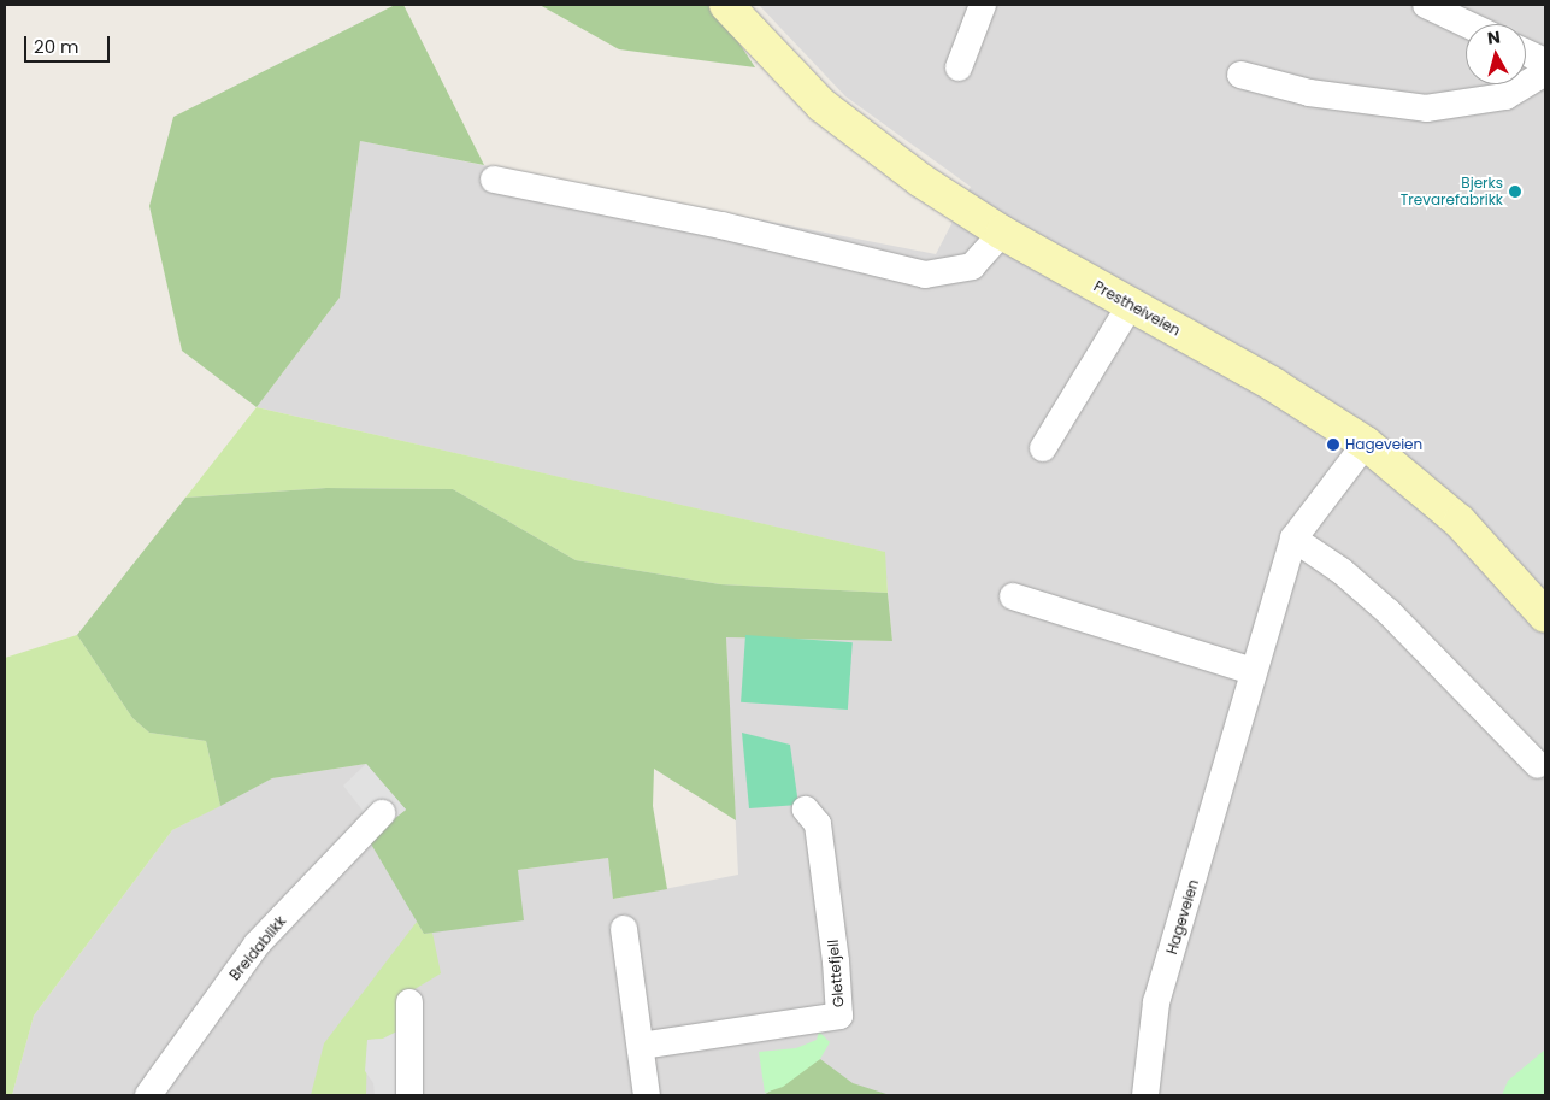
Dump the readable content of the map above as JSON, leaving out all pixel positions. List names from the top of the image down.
{
  "streets": {
    "street": [
      "Prestheiveien",
      "Hageveien",
      "Breidablikk",
      "Glettefjell"
    ]
  },
  "crossings": [
    ["Prestheiveien", "Hageveien"]
  ],
  "places": ["Bjerks Trevarefabrikk", "Hageveien"],
  "scale_bar": "20 m",
  "north": "top"
}
